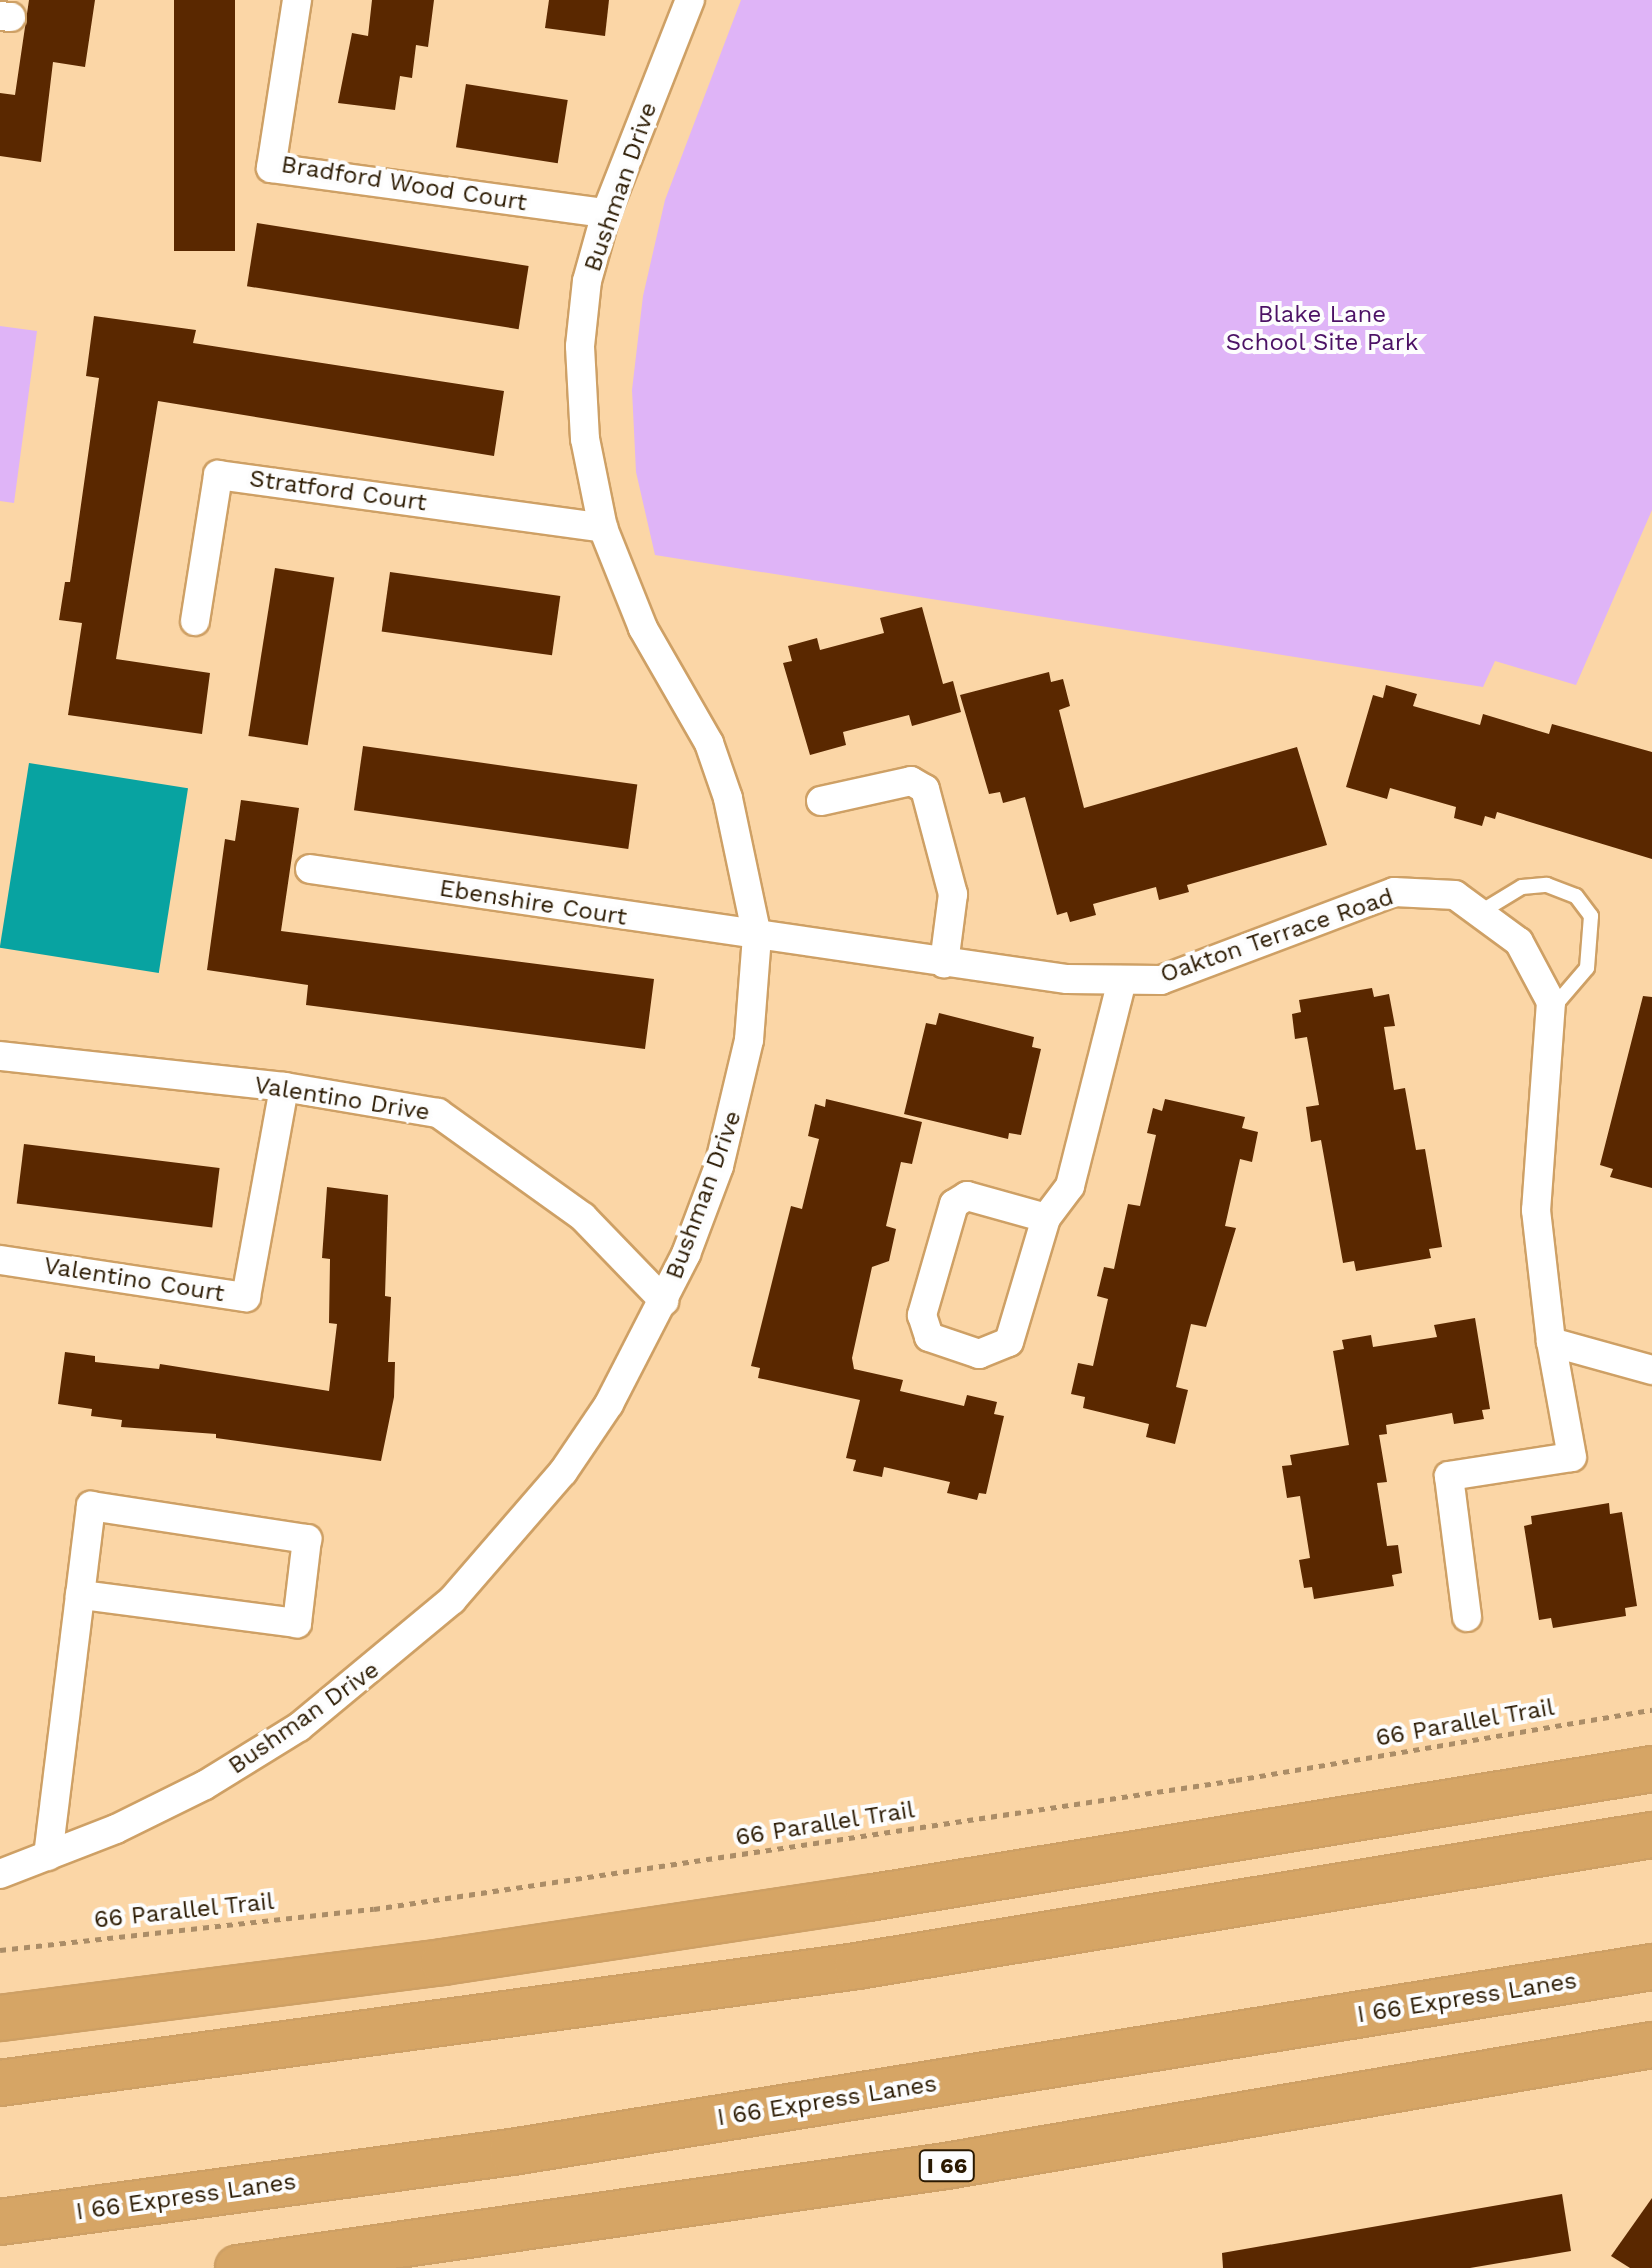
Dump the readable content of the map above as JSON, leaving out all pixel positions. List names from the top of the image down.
{
  "streets": {
    "highway": ["I 66 Express Lanes", "I 66"],
    "street": [
      "Bradford Wood Court",
      "Bushman Drive",
      "Stratford Court",
      "Ebenshire Court",
      "Oakton Terrace Road",
      "Valentino Drive",
      "Valentino Court"
    ],
    "path": ["66 Parallel Trail"]
  },
  "crossings": [
    ["Bradford Wood Court", "Bushman Drive"],
    ["Bushman Drive", "Stratford Court"],
    ["Bushman Drive", "Ebenshire Court"],
    ["Bushman Drive", "Oakton Terrace Road"],
    ["Bushman Drive", "Valentino Drive"],
    ["Ebenshire Court", "Oakton Terrace Road"],
    ["Valentino Drive", "Valentino Court"]
  ],
  "parks": ["Blake Lane School Site Park"]
}
